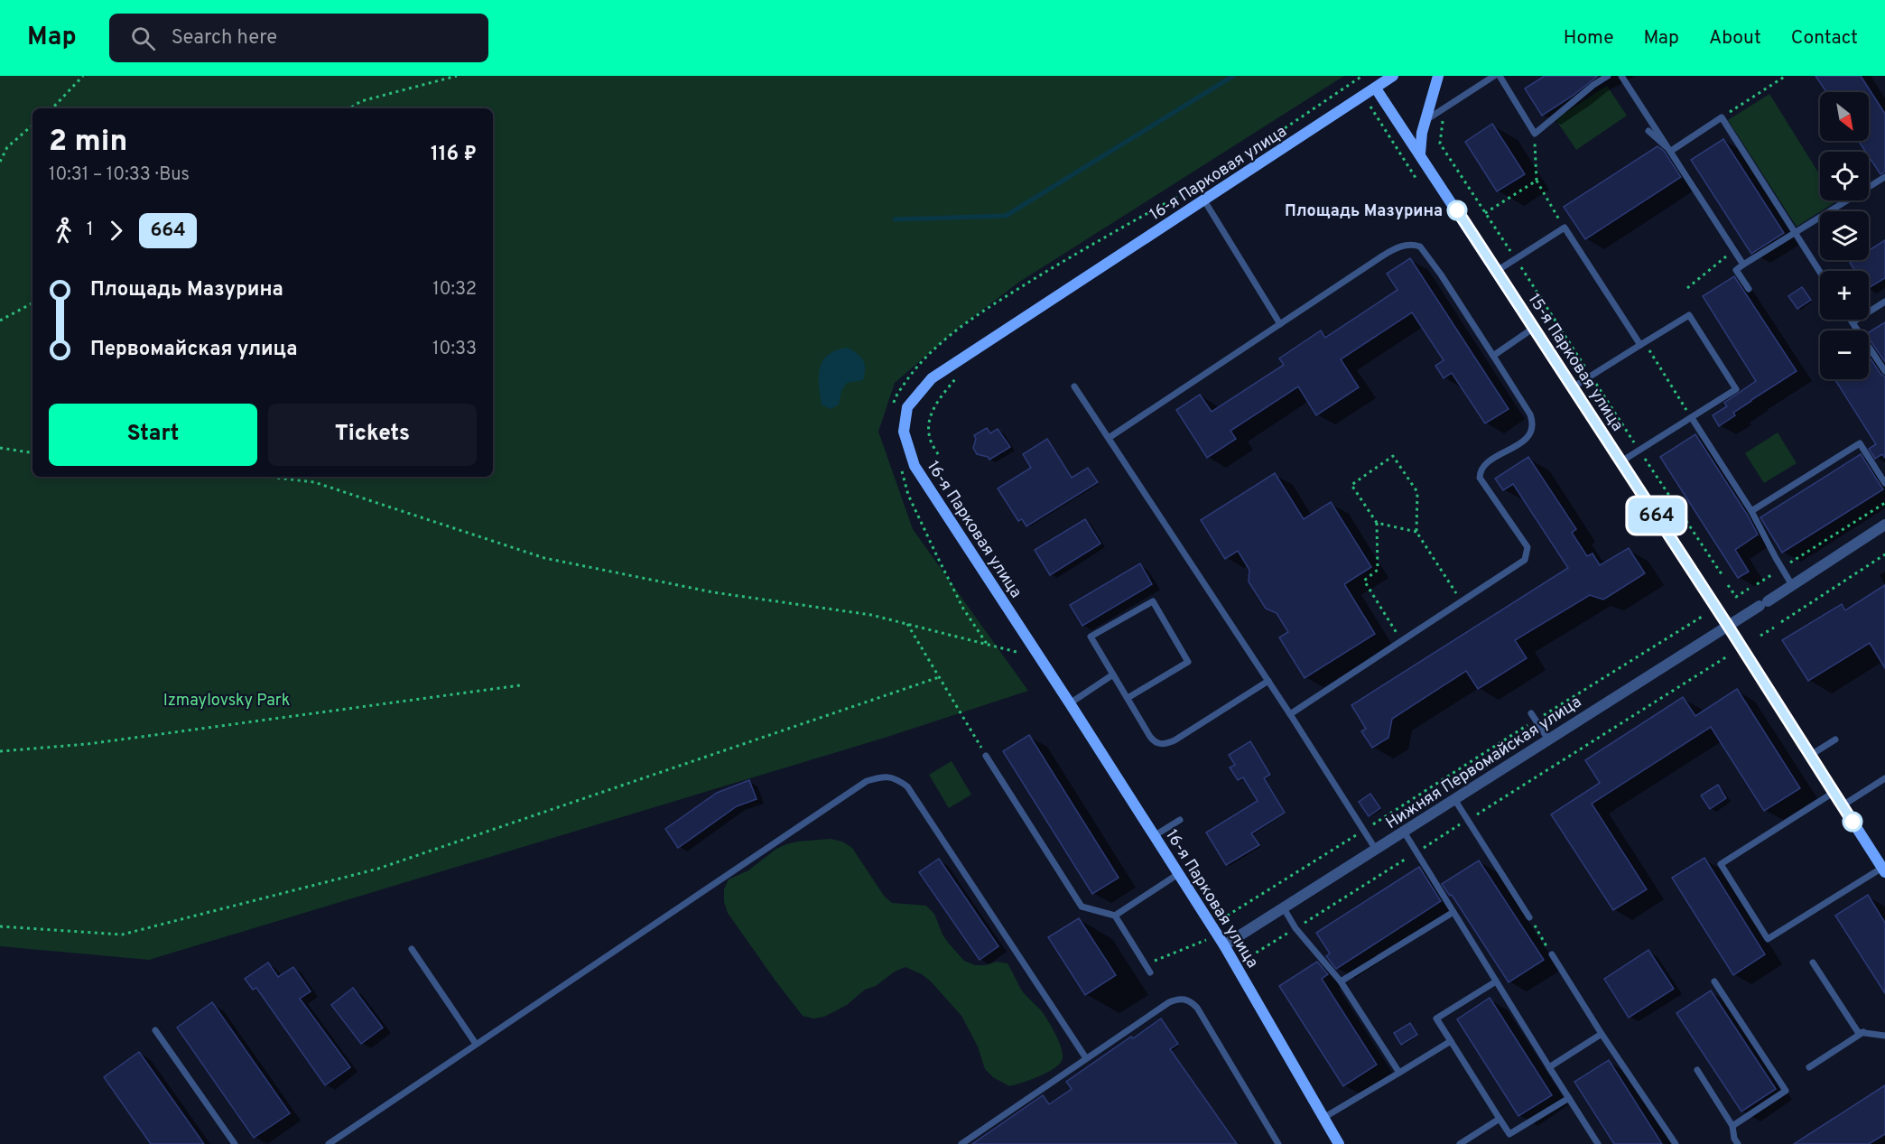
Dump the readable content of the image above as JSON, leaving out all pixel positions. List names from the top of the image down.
{
  "streets": {
    "main road": ["16-я Парковая улица", "15-я Парковая улица"],
    "street": ["Нижняя Первомайская улица"]
  },
  "crossings": [
    ["16-я Парковая улица", "15-я Парковая улица"],
    ["16-я Парковая улица", "Нижняя Первомайская улица"],
    ["15-я Парковая улица", "Нижняя Первомайская улица"]
  ],
  "parks": ["Izmaylovsky Park"],
  "places": ["Площадь Мазурина"],
  "lines": ["bus line 664"],
  "north": "bottom right",
  "page": {
    "header": "Map",
    "search": "Search here",
    "nav": [
      "Home",
      "Map",
      "About",
      "Contact"
    ],
    "on_map": "664",
    "map_buttons": ["+", "−"],
    "heading": ["2 min", "10:31 – 10:33 · Bus", "116 ₽"],
    "legs": ["1", "664"],
    "list": [
      {
        "name": "Площадь Мазурина",
        "value": "10:32"
      },
      {
        "name": "Первомайская улица",
        "value": "10:33"
      }
    ],
    "buttons": ["Start", "Tickets"]
  }
}
